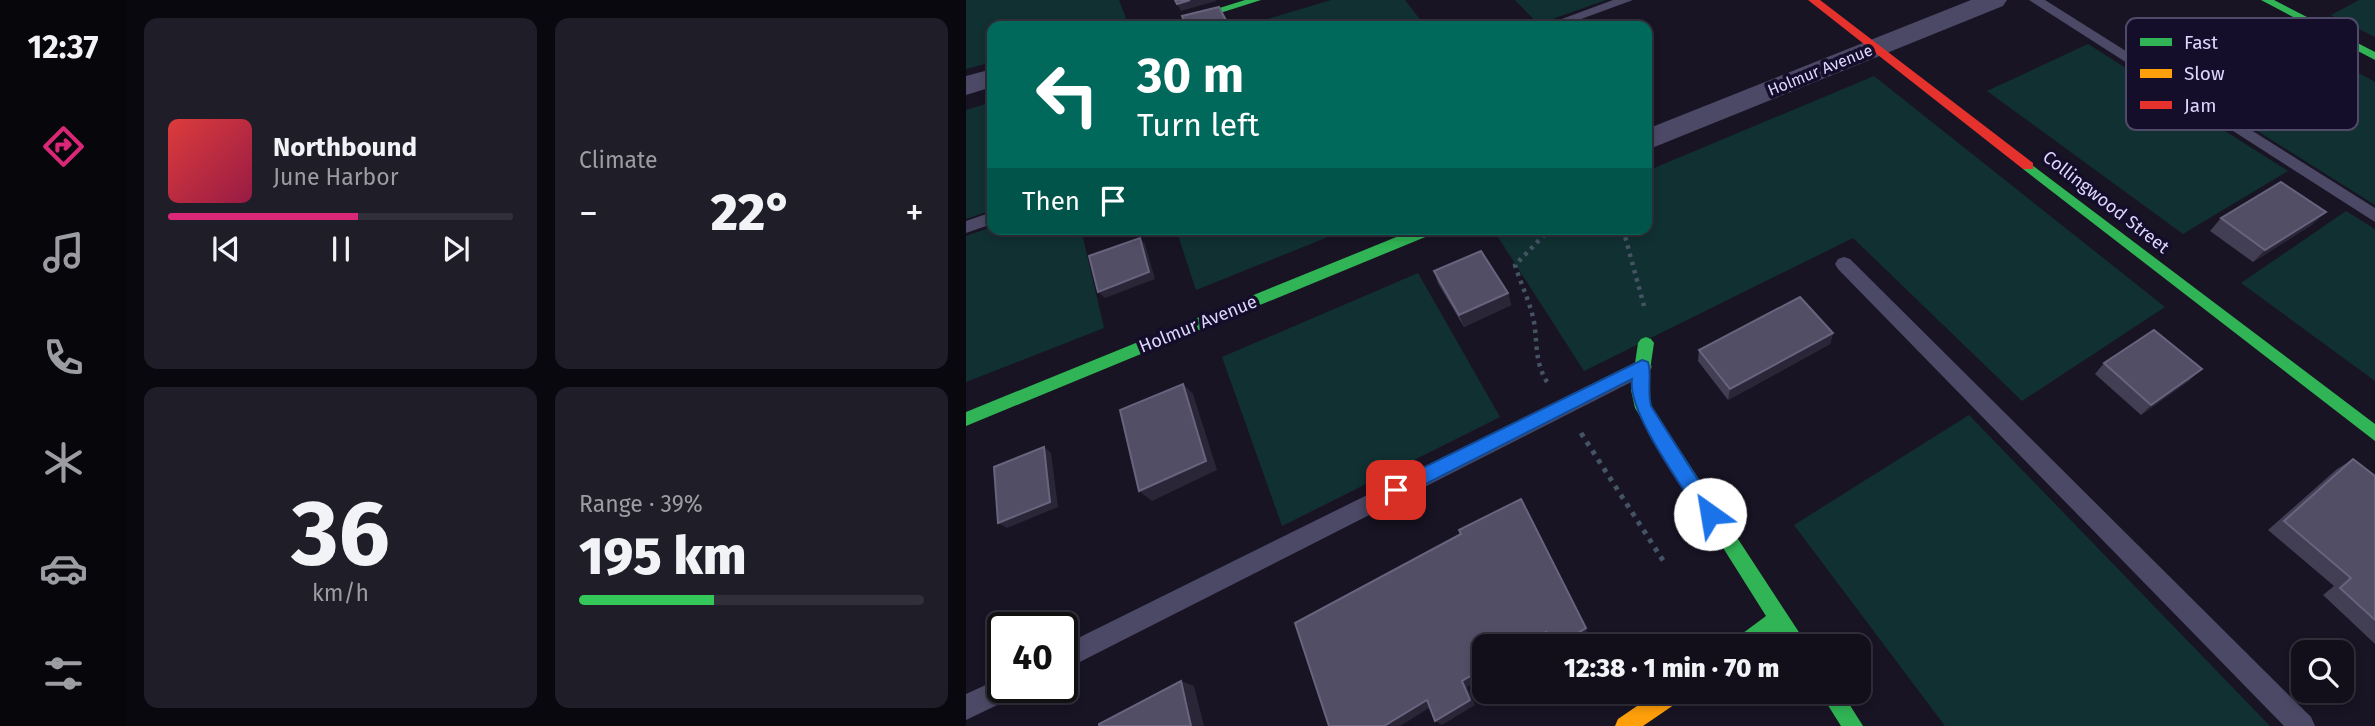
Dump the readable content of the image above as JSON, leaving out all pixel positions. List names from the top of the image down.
{
  "streets": {
    "street": ["Holmur Avenue", "Collingwood Street"]
  },
  "crossings": [
    ["Holmur Avenue", "Collingwood Street"]
  ],
  "legend": ["Fast", "Slow", "Jam"],
  "page": {
    "tabs": "12:37",
    "tile": [
      "Climate",
      ["36", "km/h"],
      ["Range · 39%", "195 km"]
    ],
    "turn": ["30 m", "Turn left"],
    "song": ["Northbound", "June Harbor"],
    "then": "Then",
    "heat": ["−", "22°", "+"],
    "limit": "40",
    "trip": "12:38 · 1 min · 70 m"
  }
}
